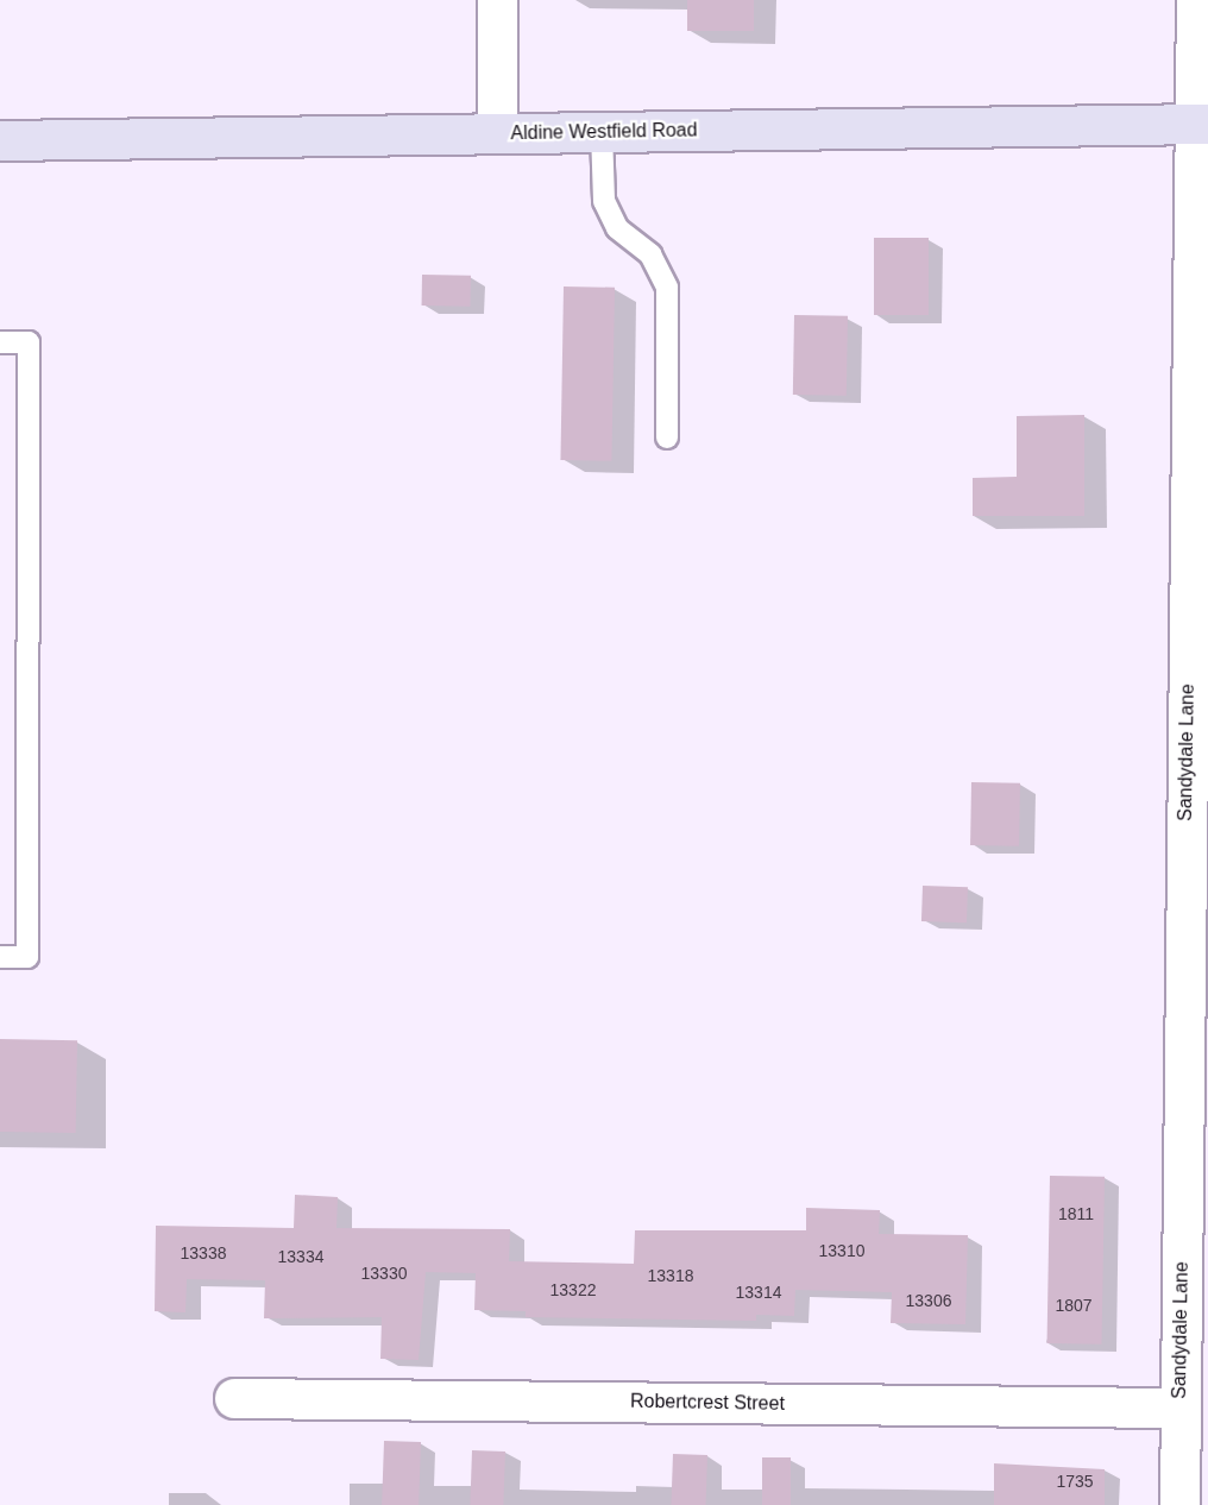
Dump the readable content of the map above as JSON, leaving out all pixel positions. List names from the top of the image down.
{
  "streets": {
    "main road": ["Aldine Westfield Road"],
    "street": ["Sandydale Lane", "Robertcrest Street"]
  },
  "crossings": [
    ["Aldine Westfield Road", "Sandydale Lane"],
    ["Sandydale Lane", "Robertcrest Street"]
  ],
  "house_numbers": [
    "1811",
    "13310",
    "13338",
    "13334",
    "13330",
    "13318",
    "13322",
    "13314",
    "13306",
    "1807",
    "1735"
  ]
}
